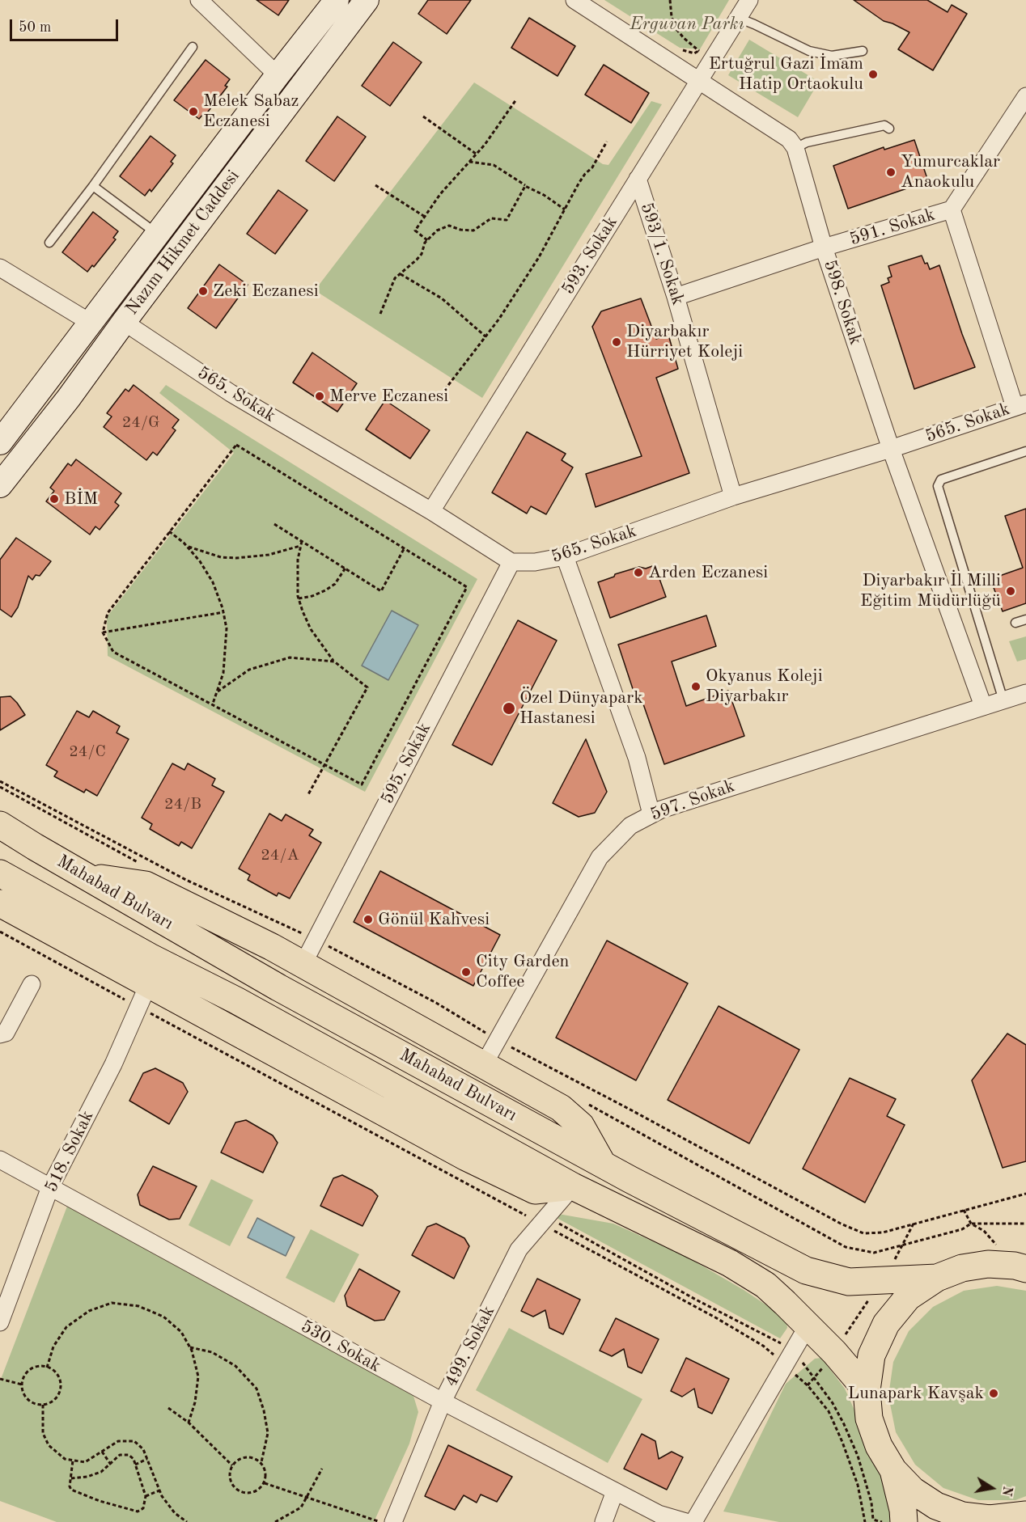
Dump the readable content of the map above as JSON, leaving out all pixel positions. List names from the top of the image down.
{
  "streets": {
    "main road": ["Nazım Hikmet Caddesi", "Mahabad Bulvarı"],
    "street": [
      "591. Sokak",
      "593/1. Sokak",
      "593. Sokak",
      "598. Sokak",
      "565. Sokak",
      "595. Sokak",
      "597. Sokak",
      "518. Sokak",
      "530. Sokak",
      "499. Sokak"
    ]
  },
  "crossings": [
    ["591. Sokak", "593/1. Sokak"],
    ["591. Sokak", "598. Sokak"],
    ["Nazım Hikmet Caddesi", "565. Sokak"],
    ["593/1. Sokak", "593. Sokak"],
    ["593/1. Sokak", "565. Sokak"],
    ["593. Sokak", "565. Sokak"],
    ["598. Sokak", "565. Sokak"],
    ["598. Sokak", "597. Sokak"],
    ["565. Sokak", "595. Sokak"],
    ["Mahabad Bulvarı", "499. Sokak"],
    ["518. Sokak", "530. Sokak"],
    ["530. Sokak", "499. Sokak"]
  ],
  "parks": ["Erguvan Parkı"],
  "places": [
    "Ertuğrul Gazi İmam Hatip Ortaokulu",
    "Melek Sabaz Eczanesi",
    "Yumurcaklar Anaokulu",
    "Zeki Eczanesi",
    "Diyarbakır Hürriyet Koleji",
    "Merve Eczanesi",
    "BİM",
    "Arden Eczanesi",
    "Diyarbakır İl Milli Eğitim Müdürlüğü",
    "Okyanus Koleji Diyarbakır",
    "Özel Dünyapark Hastanesi",
    "Gönül Kahvesi",
    "City Garden Coffee",
    "Lunapark Kavşak"
  ],
  "house_numbers": [
    "24/G",
    "24/C",
    "24/B",
    "24/A"
  ],
  "scale_bar": "50 m",
  "north": "right"
}
